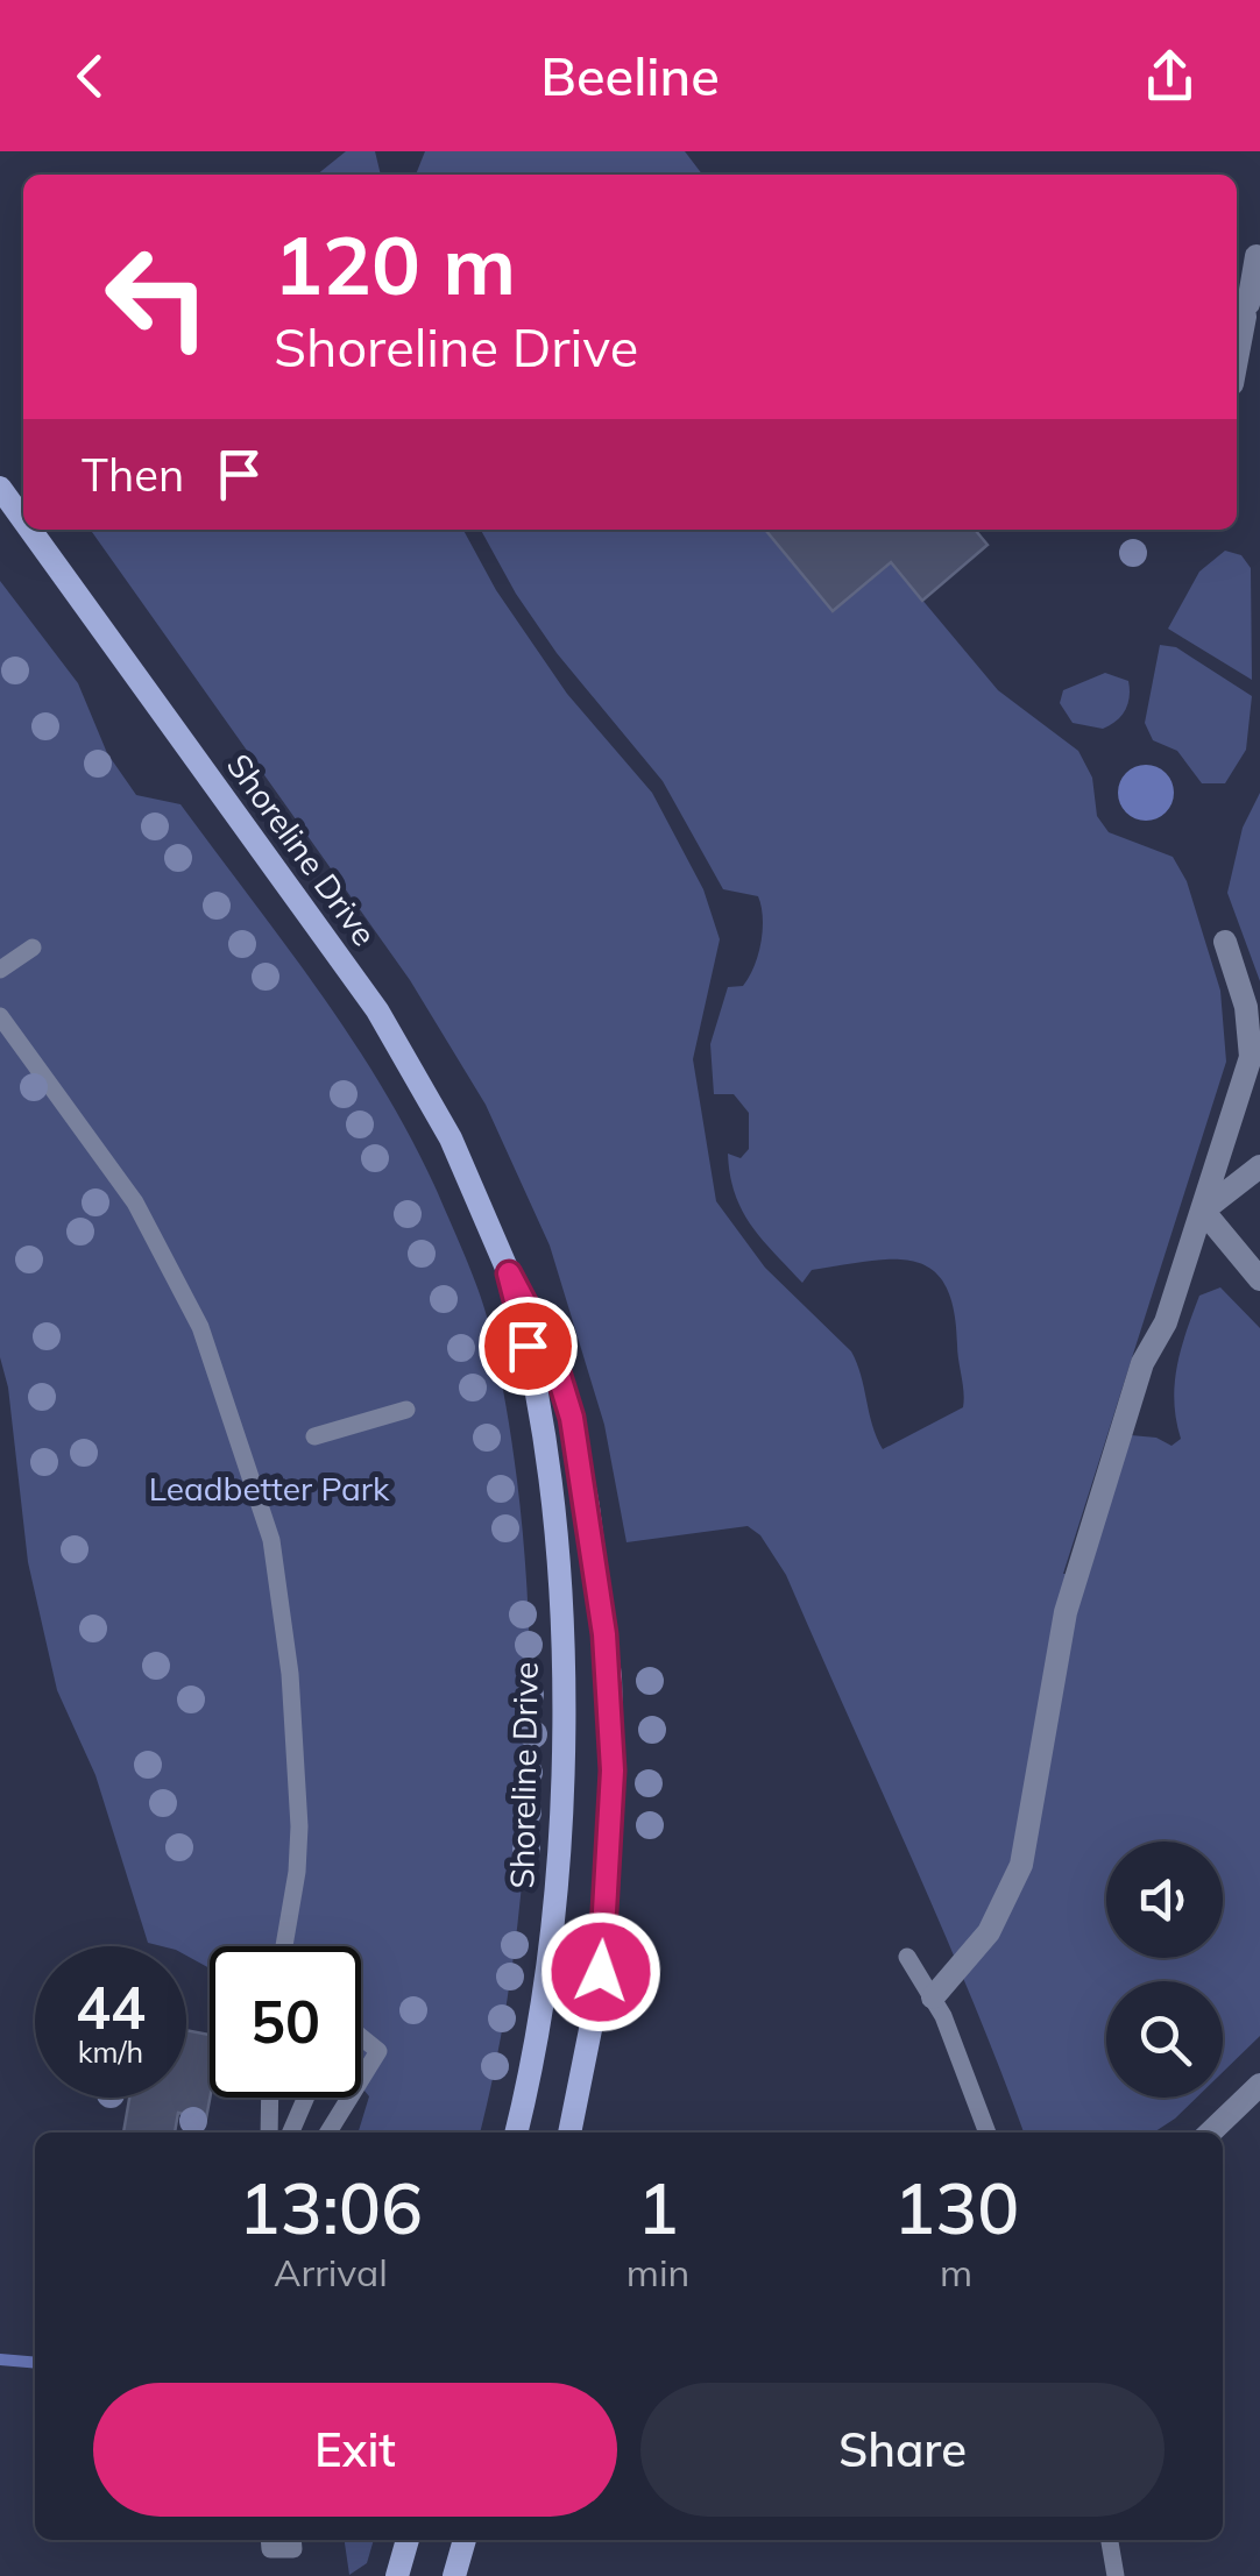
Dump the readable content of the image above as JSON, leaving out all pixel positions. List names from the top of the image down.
{
  "streets": {
    "main road": ["Shoreline Drive"]
  },
  "parks": ["Leadbetter Park"],
  "page": {
    "header": "Beeline",
    "turn": ["120 m", "Shoreline Drive"],
    "then": "Then",
    "speed": "44 km/h",
    "limit": "50",
    "eta": [
      "13:06",
      "Arrival",
      "1",
      "min",
      "130",
      "m"
    ],
    "buttons": ["Exit", "Share"]
  }
}
